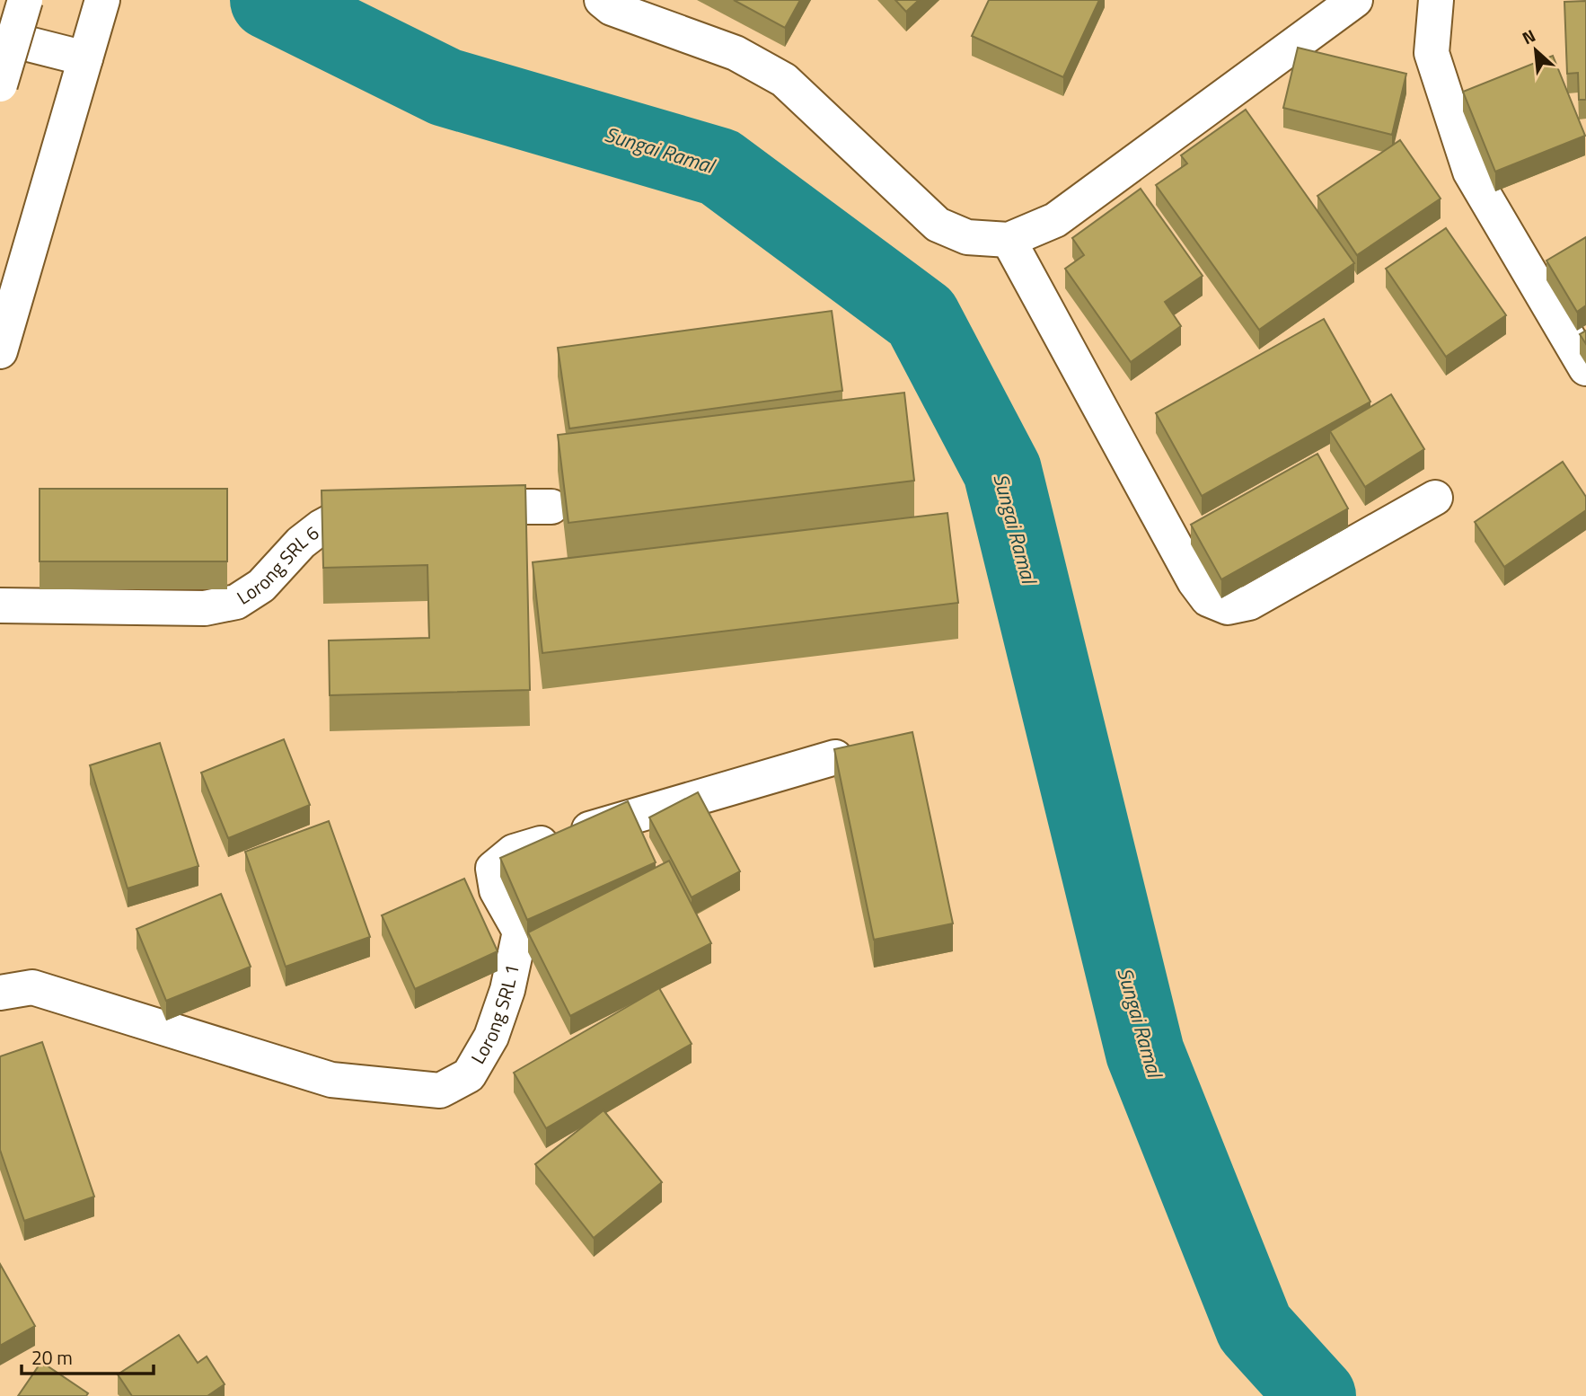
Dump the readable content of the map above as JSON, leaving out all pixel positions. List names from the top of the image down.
{
  "streets": {
    "main road": ["Lorong SRL 6", "Lorong SRL 1"]
  },
  "water": ["Sungai Ramal"],
  "scale_bar": "20 m",
  "north": "top left"
}
